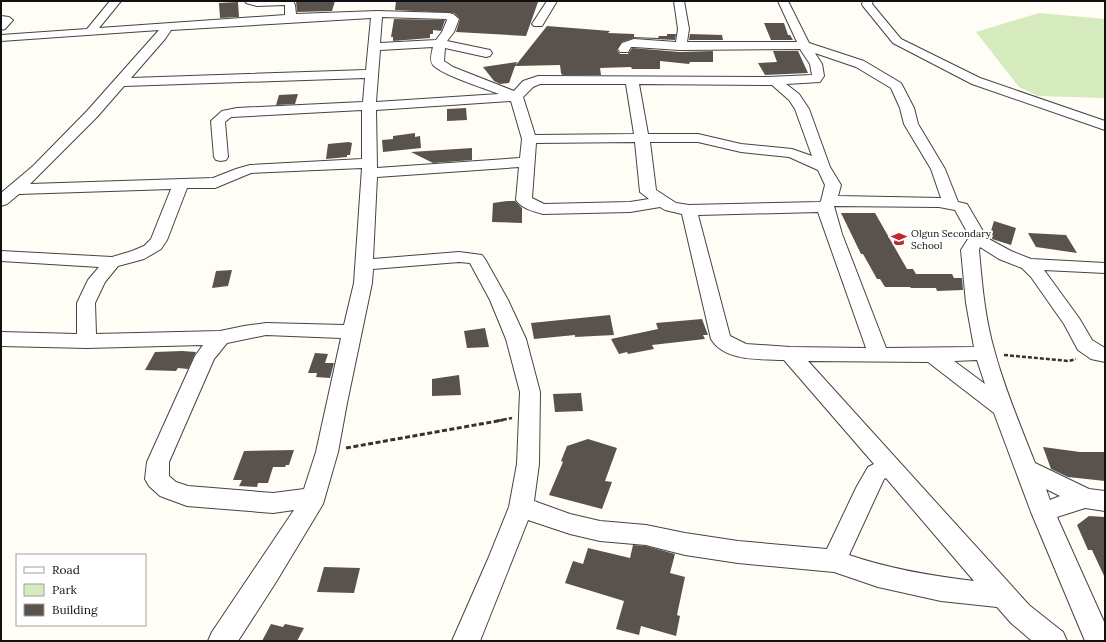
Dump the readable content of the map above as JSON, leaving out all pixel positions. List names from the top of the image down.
{
  "places": {
    "school or university": ["Olgun Secondary School"]
  },
  "legend": ["Road", "Park", "Building"]
}
